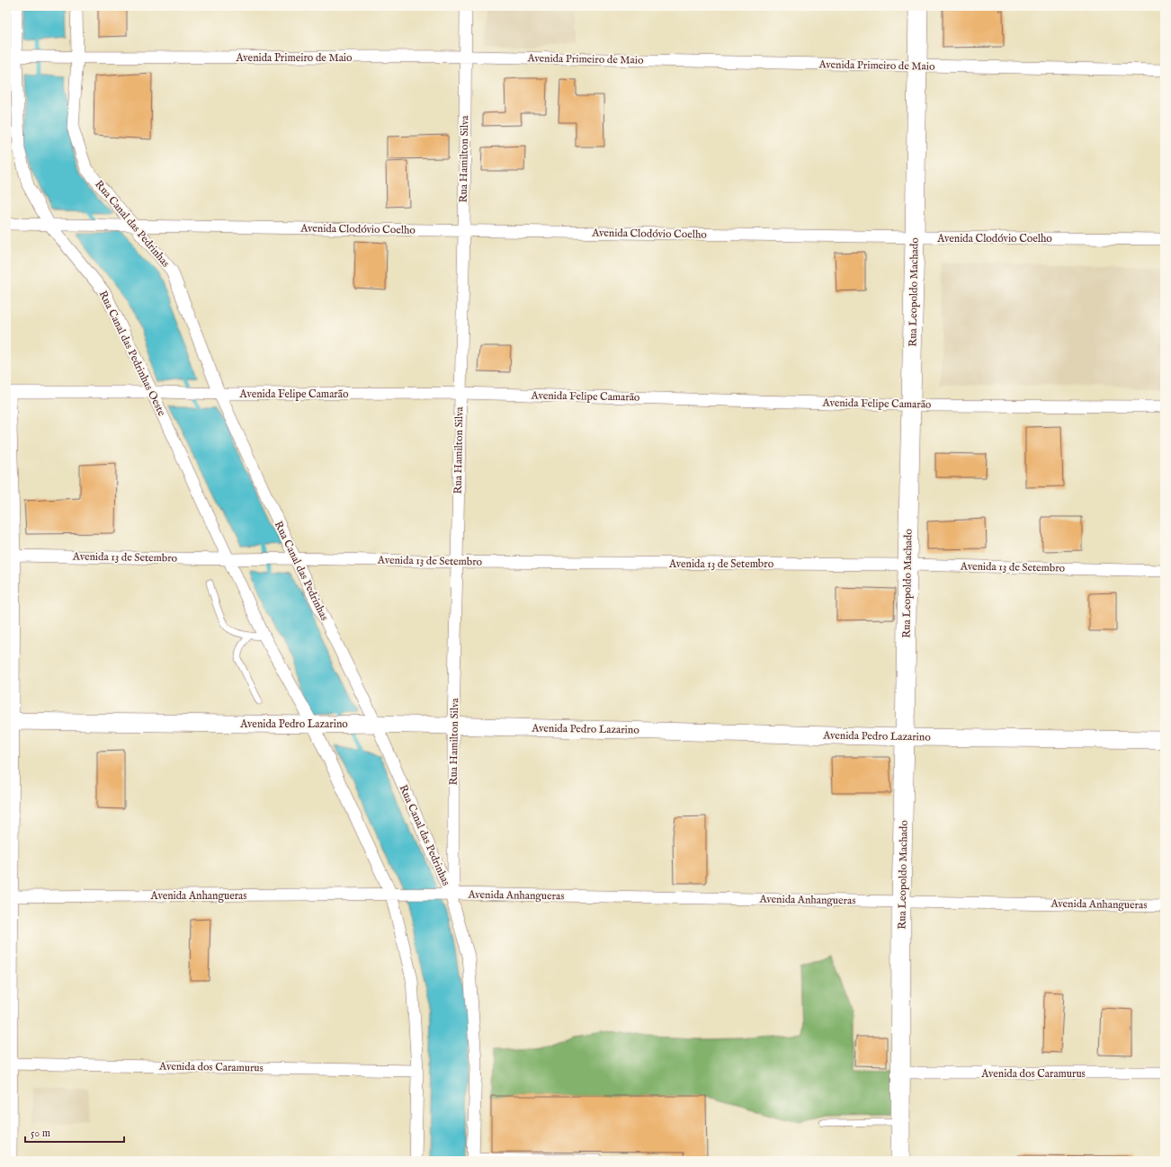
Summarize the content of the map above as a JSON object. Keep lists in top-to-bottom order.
{
  "streets": {
    "main road": ["Rua Leopoldo Machado", "Avenida Pedro Lazarino"],
    "street": [
      "Avenida Primeiro de Maio",
      "Rua Hamilton Silva",
      "Rua Canal das Pedrinhas",
      "Avenida Clodóvio Coelho",
      "Rua Canal das Pedrinhas Oeste",
      "Avenida Felipe Camarão",
      "Avenida 13 de Setembro",
      "Avenida Anhangueras",
      "Avenida dos Caramurus"
    ]
  },
  "crossings": [
    ["Avenida Primeiro de Maio", "Rua Hamilton Silva"],
    ["Avenida Primeiro de Maio", "Rua Canal das Pedrinhas"],
    ["Avenida Primeiro de Maio", "Rua Leopoldo Machado"],
    ["Avenida Primeiro de Maio", "Rua Canal das Pedrinhas Oeste"],
    ["Rua Hamilton Silva", "Rua Canal das Pedrinhas"],
    ["Rua Hamilton Silva", "Avenida Clodóvio Coelho"],
    ["Rua Hamilton Silva", "Avenida Felipe Camarão"],
    ["Rua Hamilton Silva", "Avenida 13 de Setembro"],
    ["Rua Hamilton Silva", "Avenida Pedro Lazarino"],
    ["Rua Hamilton Silva", "Avenida Anhangueras"],
    ["Rua Canal das Pedrinhas", "Avenida Clodóvio Coelho"],
    ["Rua Canal das Pedrinhas", "Avenida Felipe Camarão"],
    ["Rua Canal das Pedrinhas", "Avenida 13 de Setembro"],
    ["Rua Canal das Pedrinhas", "Avenida Pedro Lazarino"],
    ["Rua Canal das Pedrinhas", "Avenida Anhangueras"],
    ["Avenida Clodóvio Coelho", "Rua Leopoldo Machado"],
    ["Avenida Clodóvio Coelho", "Rua Canal das Pedrinhas Oeste"],
    ["Rua Leopoldo Machado", "Avenida Felipe Camarão"],
    ["Rua Leopoldo Machado", "Avenida 13 de Setembro"],
    ["Rua Leopoldo Machado", "Avenida Pedro Lazarino"],
    ["Rua Leopoldo Machado", "Avenida Anhangueras"],
    ["Rua Leopoldo Machado", "Avenida dos Caramurus"],
    ["Rua Canal das Pedrinhas Oeste", "Avenida Felipe Camarão"],
    ["Rua Canal das Pedrinhas Oeste", "Avenida 13 de Setembro"]
  ],
  "scale_bar": "50 m"
}
